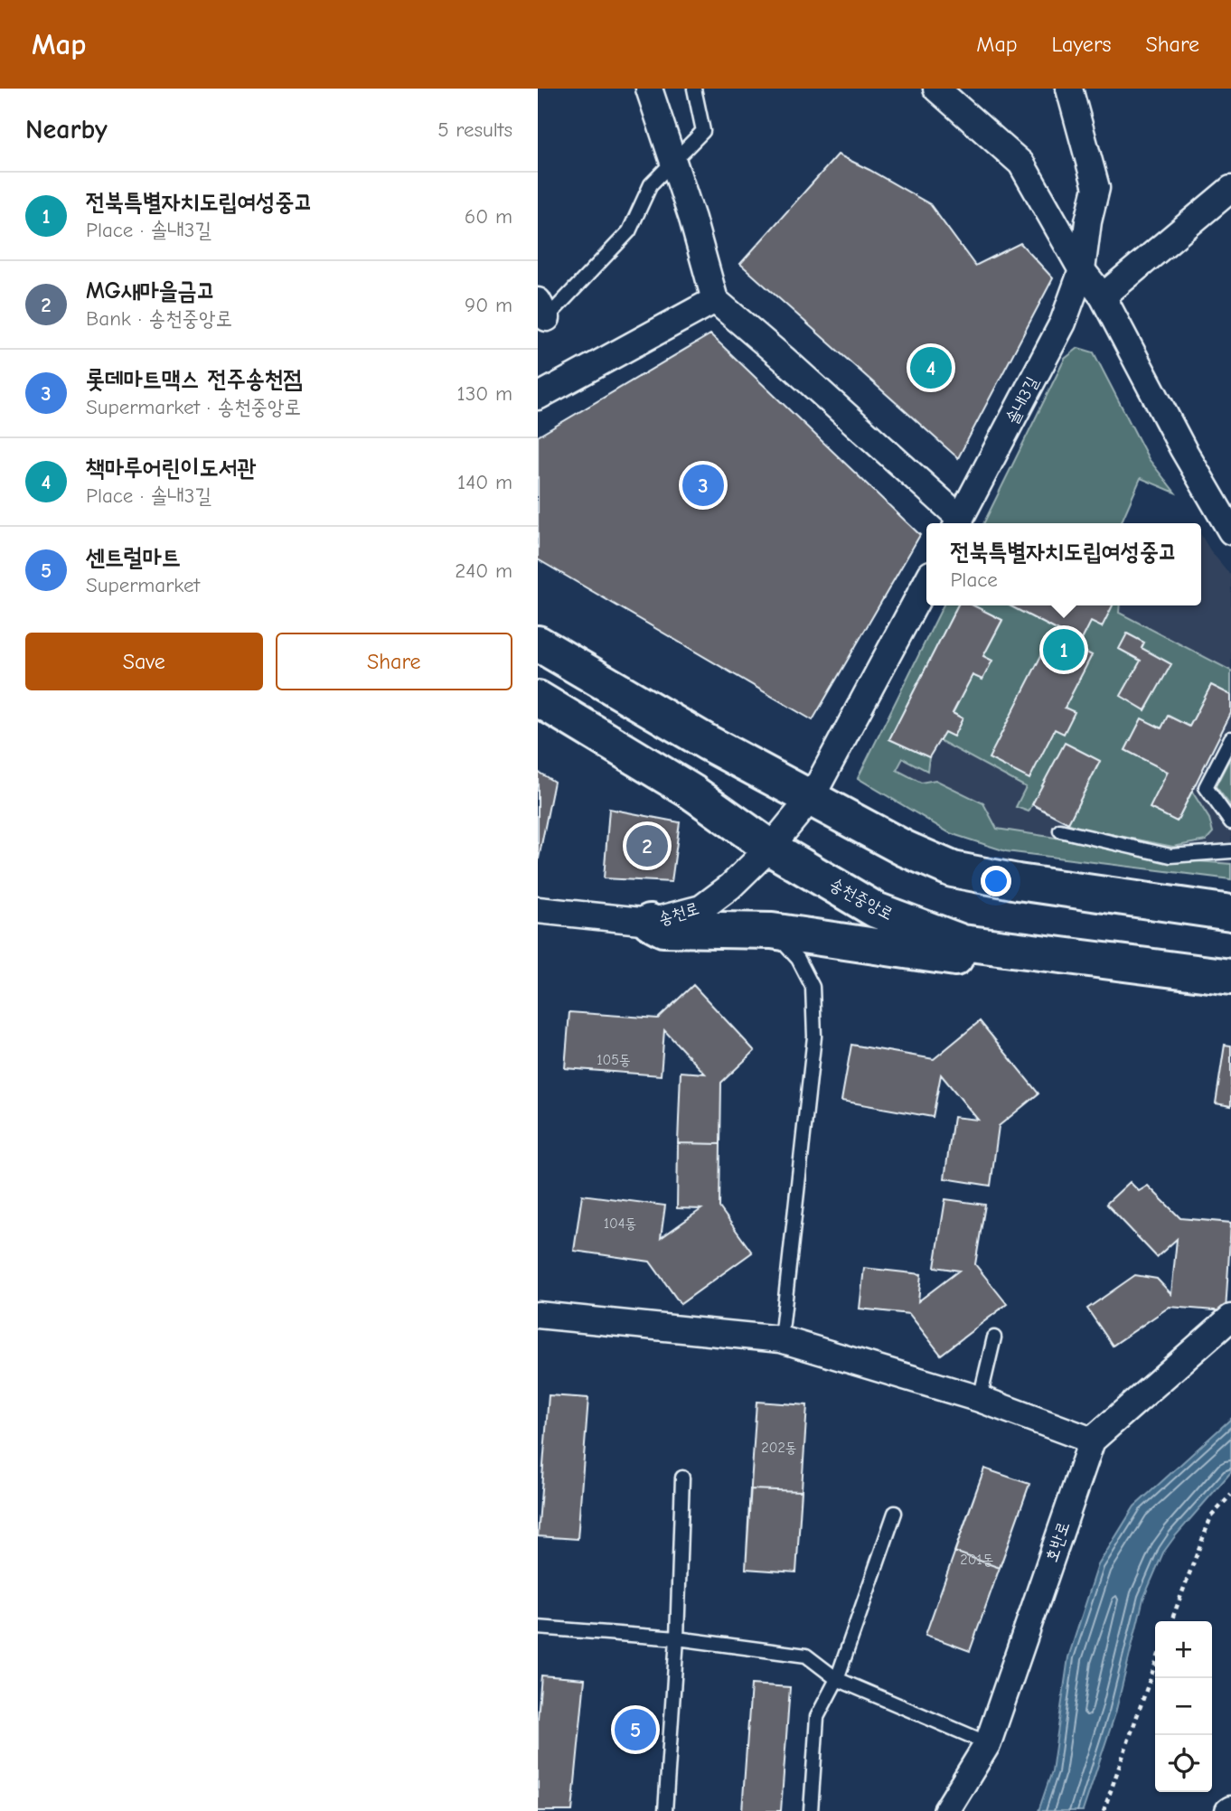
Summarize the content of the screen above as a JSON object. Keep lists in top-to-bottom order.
{
  "streets": {
    "street": [
      "솔내3길",
      "송천중앙로",
      "송천로",
      "호반로"
    ]
  },
  "crossings": [
    ["송천중앙로", "송천로"]
  ],
  "house_numbers": [
    "105동",
    "104동",
    "202동",
    "201동"
  ],
  "page": {
    "header": "Map",
    "nav": ["Map", "Layers", "Share"],
    "heading": ["Nearby", "5 results"],
    "list": [
      {
        "mark": "1",
        "name": "전북특별자치도립여성중고",
        "note": "Place · 솔내3길",
        "value": "60 m"
      },
      {
        "mark": "2",
        "name": "MG새마을금고",
        "note": "Bank · 송천중앙로",
        "value": "90 m"
      },
      {
        "mark": "3",
        "name": "롯데마트맥스 전주송천점",
        "note": "Supermarket · 송천중앙로",
        "value": "130 m"
      },
      {
        "mark": "4",
        "name": "책마루어린이도서관",
        "note": "Place · 솔내3길",
        "value": "140 m"
      },
      {
        "mark": "5",
        "name": "센트럴마트",
        "note": "Supermarket",
        "value": "240 m"
      }
    ],
    "pins": [
      "4",
      "3",
      "1",
      "2",
      "5"
    ],
    "popup": ["전북특별자치도립여성중고", "Place"],
    "buttons": ["Save", "Share"],
    "map_buttons": ["+", "−"]
  }
}
